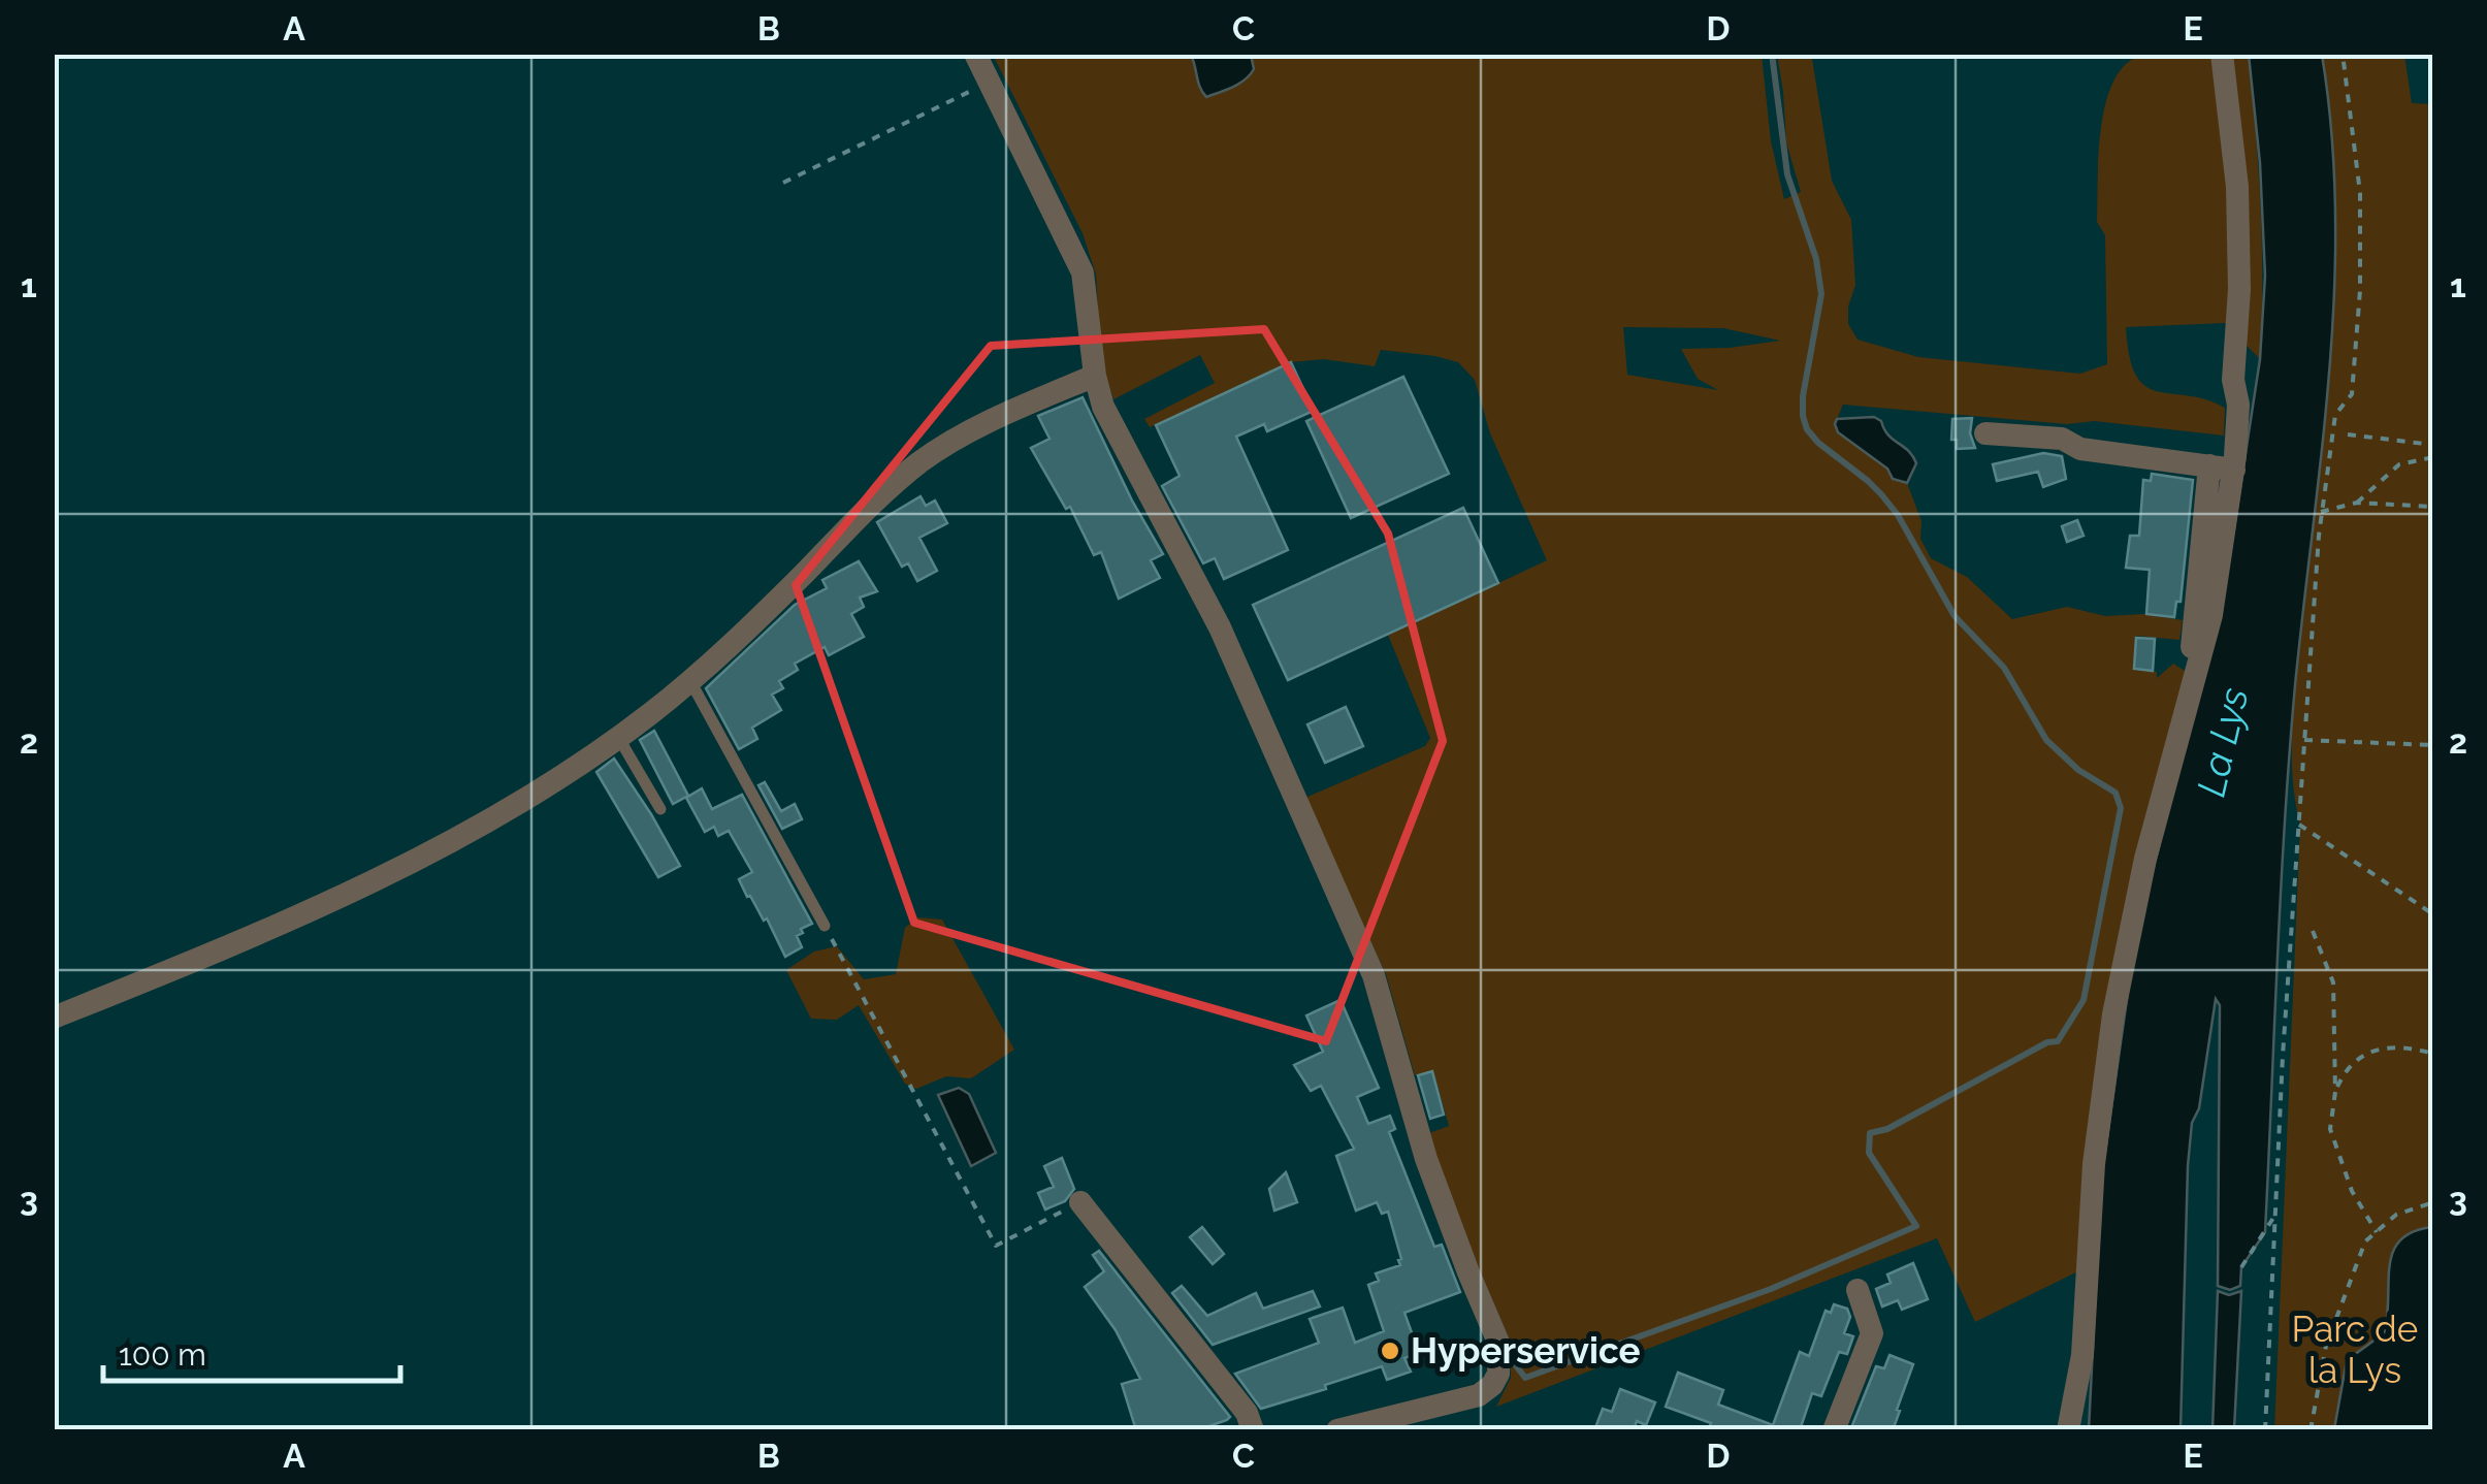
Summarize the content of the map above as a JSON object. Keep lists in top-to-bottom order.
{
  "water": ["La Lys"],
  "parks": ["Parc de la Lys"],
  "places": ["Hyperservice"],
  "scale_bar": "100 m",
  "grid": {
    "columns": [
      "A",
      "B",
      "C",
      "D",
      "E"
    ],
    "rows": ["1", "2", "3"]
  }
}
